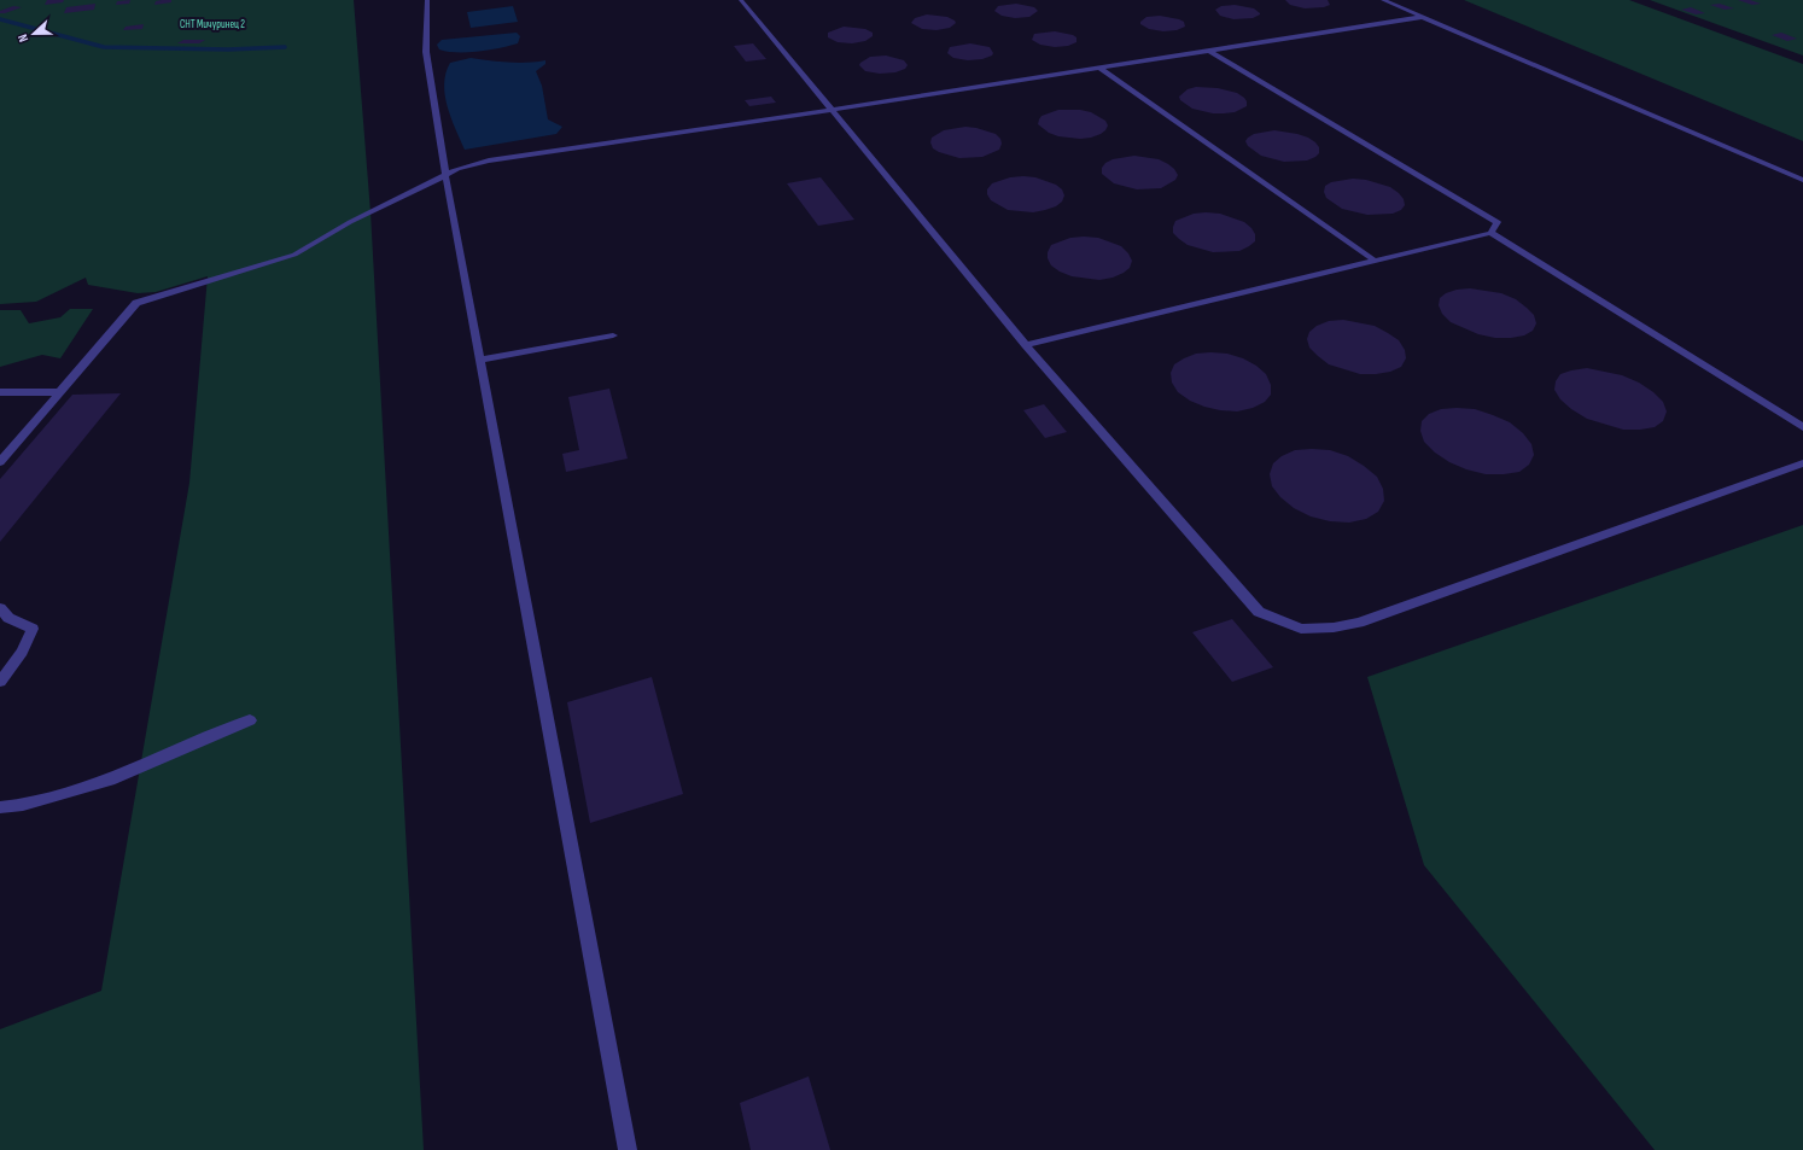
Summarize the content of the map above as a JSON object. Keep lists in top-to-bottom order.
{
  "parks": ["СНТ Мичуринец 2"],
  "north": "left"
}
